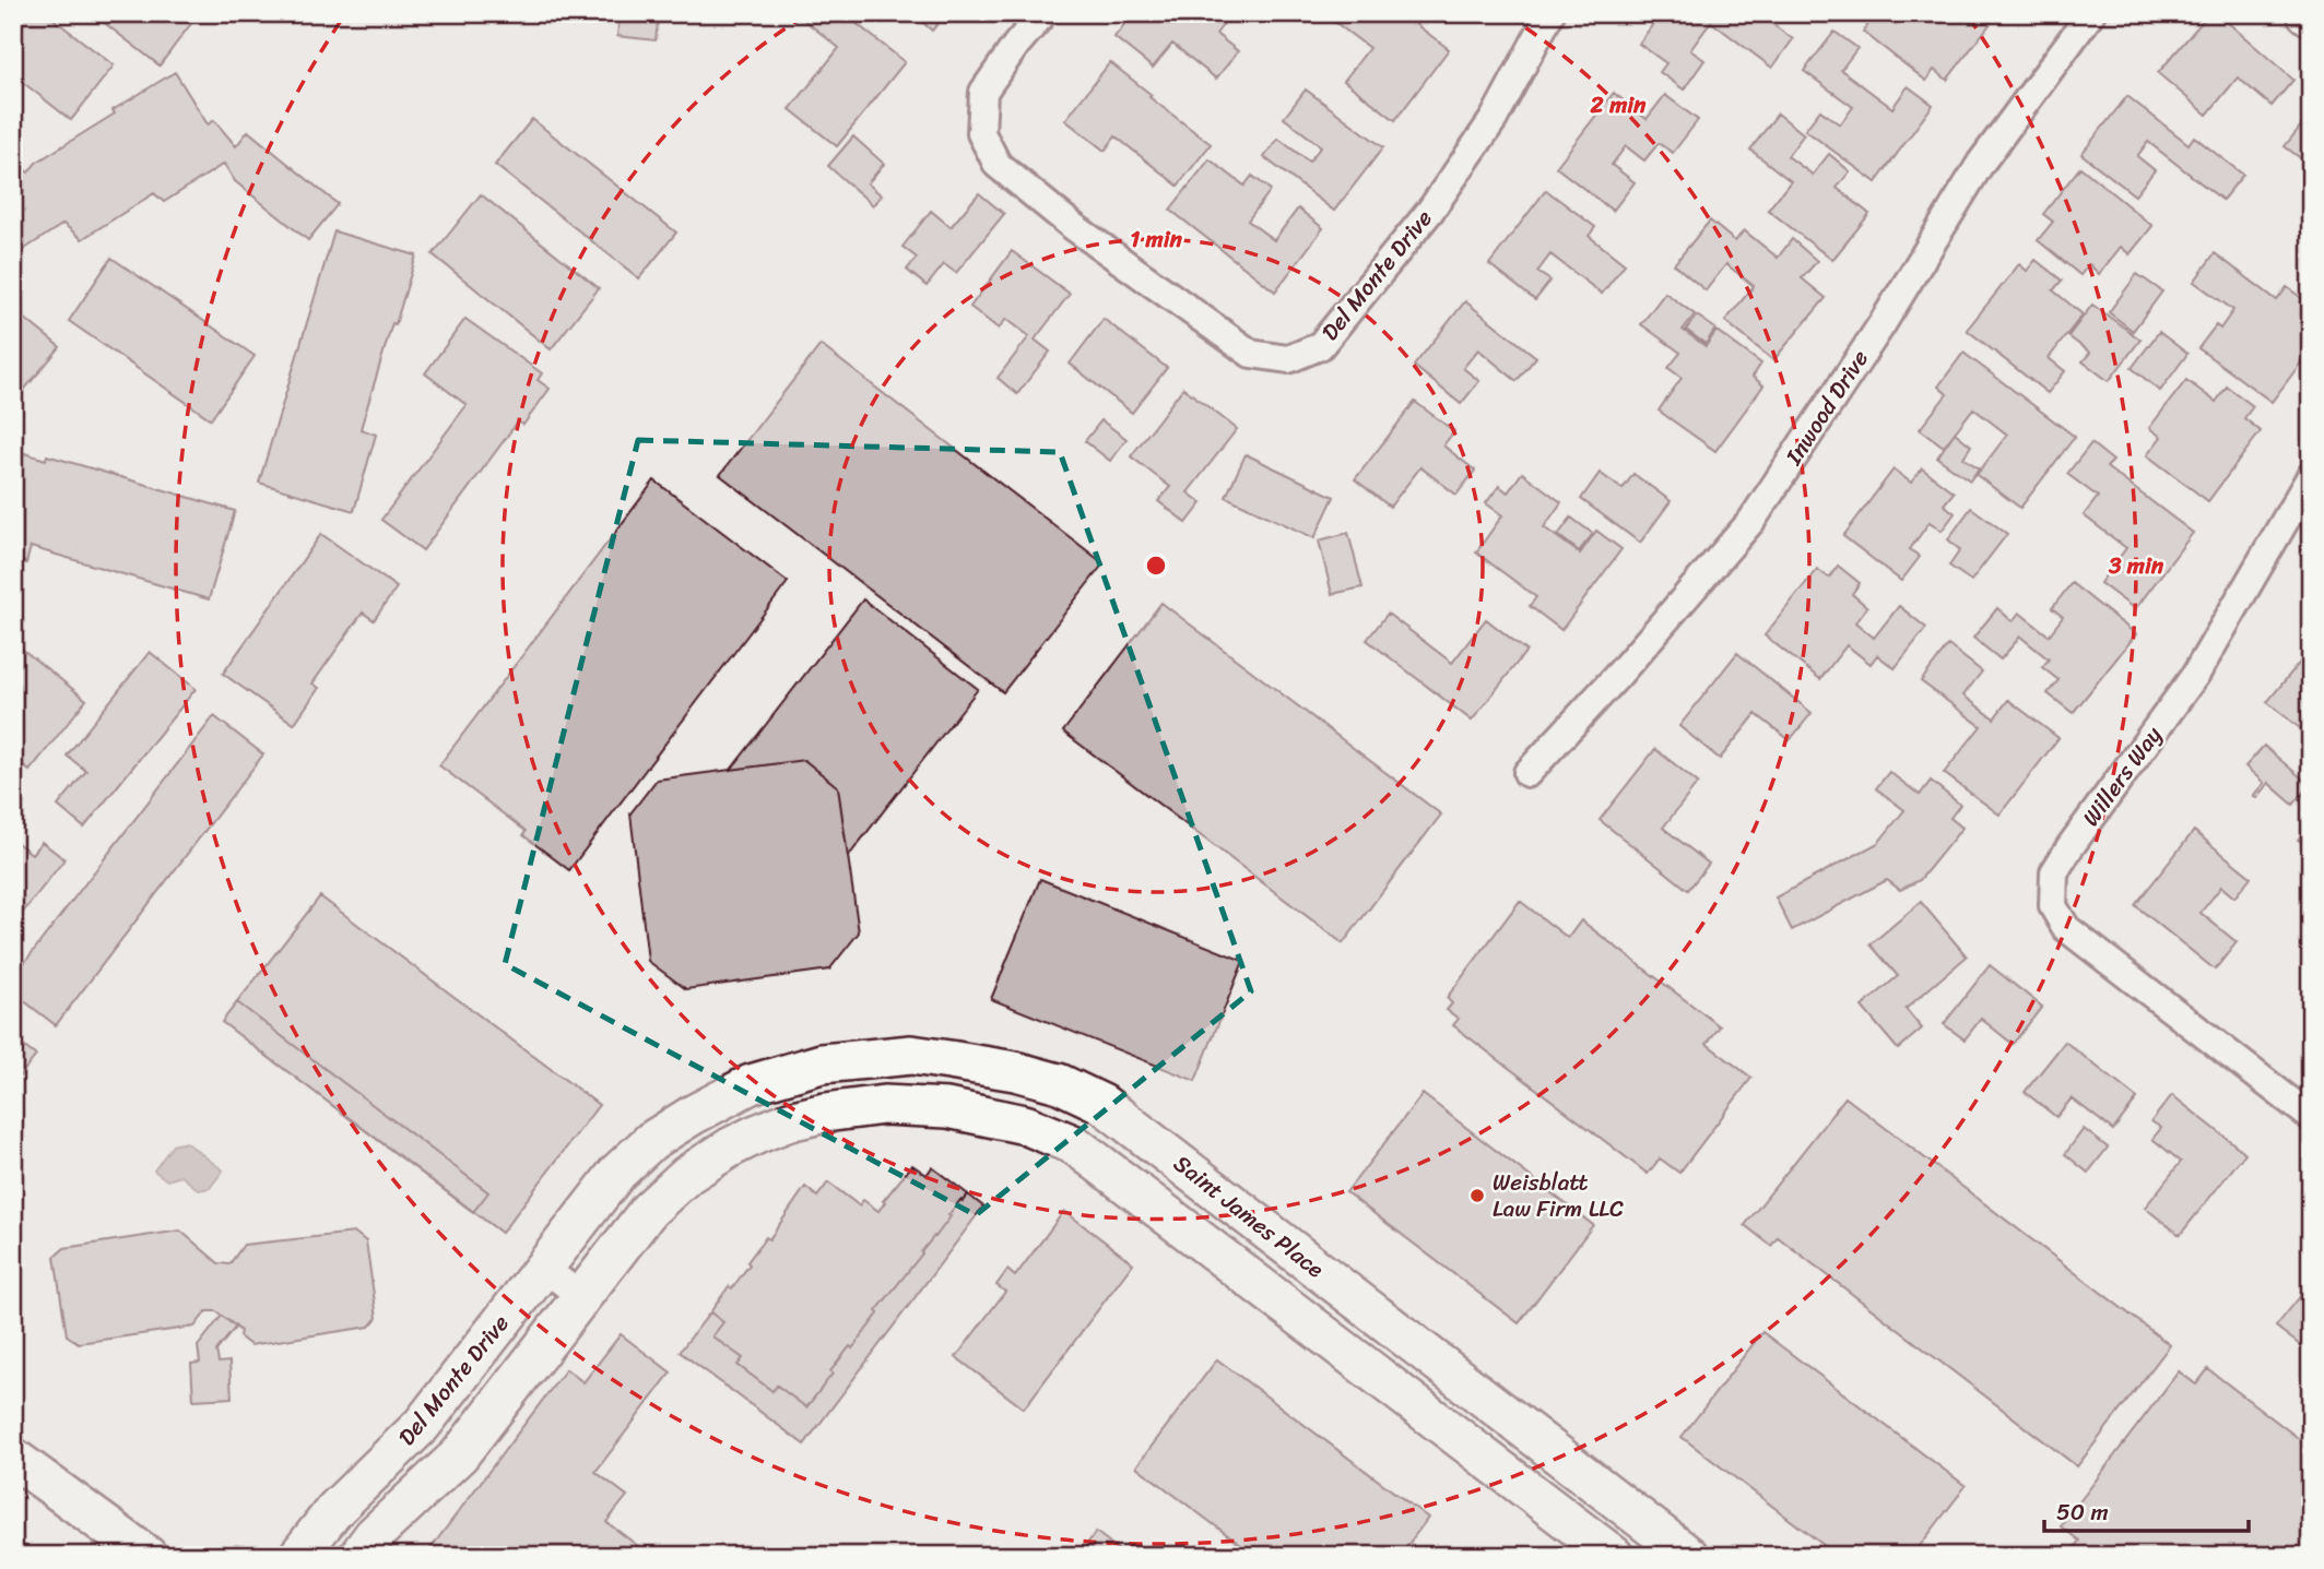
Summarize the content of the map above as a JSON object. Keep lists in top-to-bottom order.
{
  "streets": {
    "street": [
      "Del Monte Drive",
      "Inwood Drive",
      "Willers Way",
      "Saint James Place"
    ]
  },
  "crossings": [
    ["Del Monte Drive", "Saint James Place"]
  ],
  "places": ["Weisblatt Law Firm LLC"],
  "scale_bar": "50 m",
  "rings": ["2 min", "1 min", "3 min"]
}
